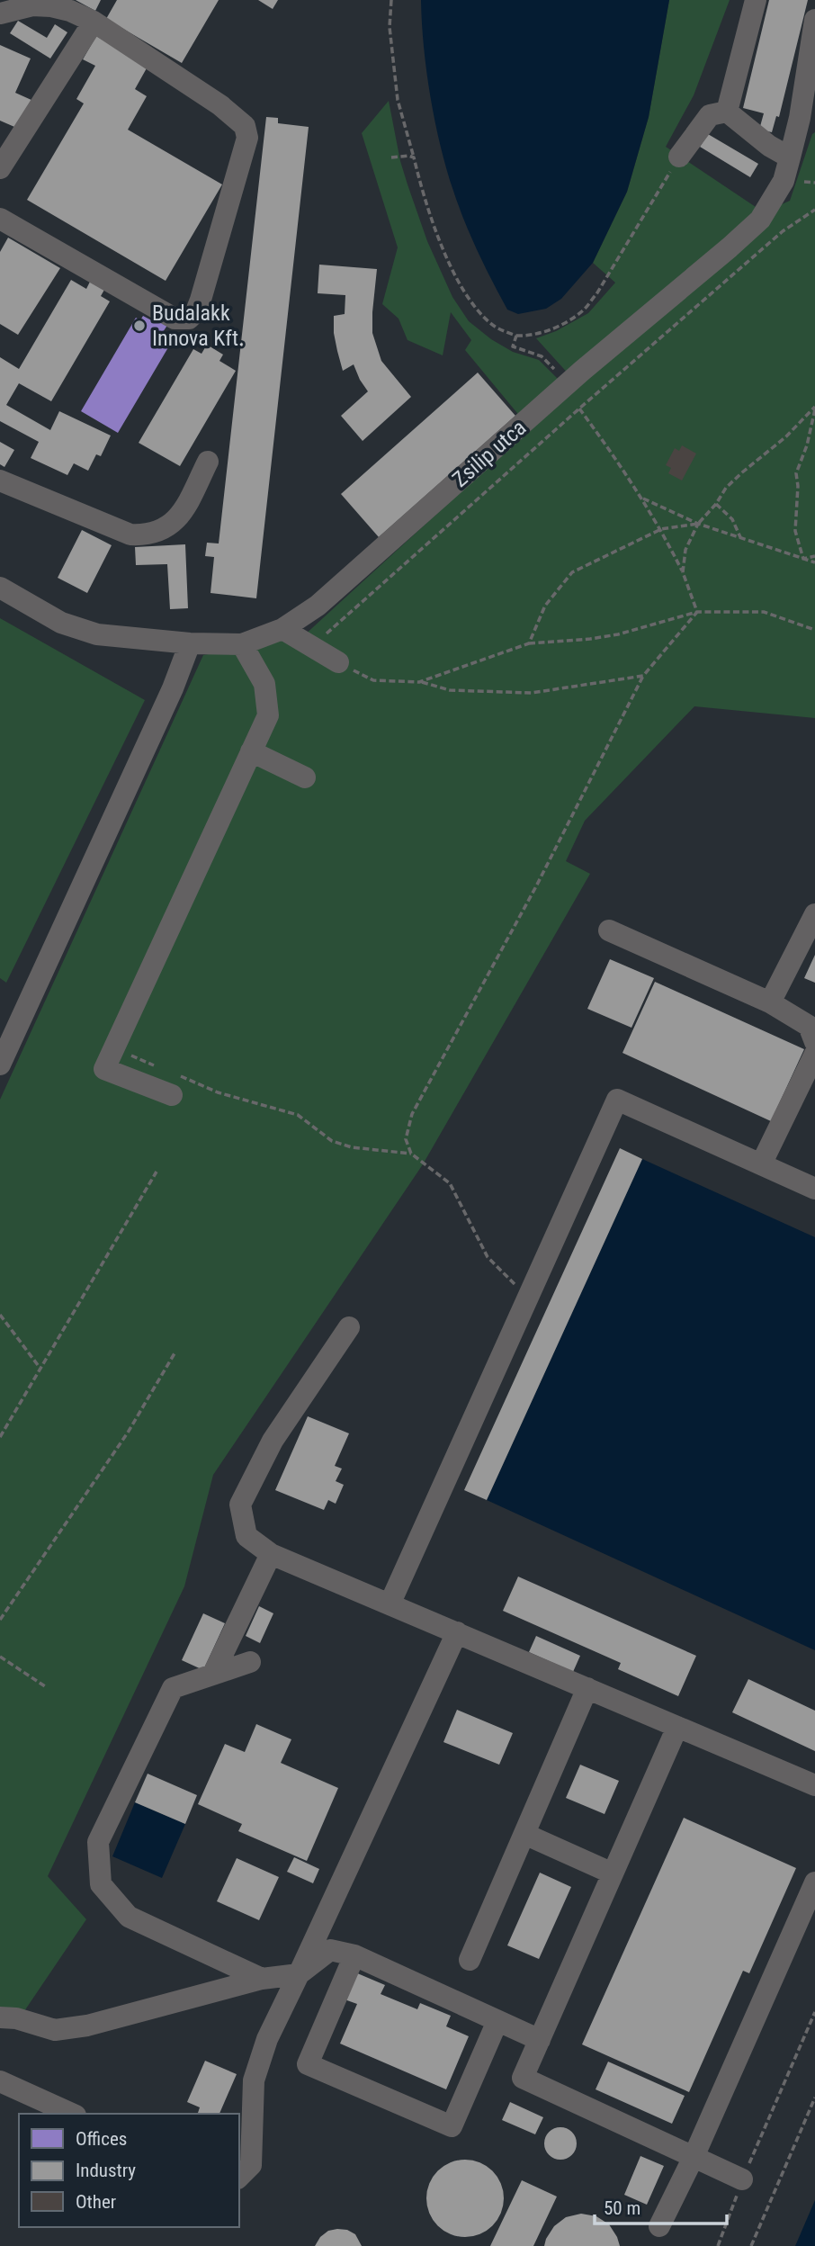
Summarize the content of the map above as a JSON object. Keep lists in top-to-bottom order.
{
  "streets": {
    "street": ["Zsilip utca"]
  },
  "places": ["Budalakk Innova Kft."],
  "legend": ["Offices", "Industry", "Other"],
  "scale_bar": "50 m"
}
